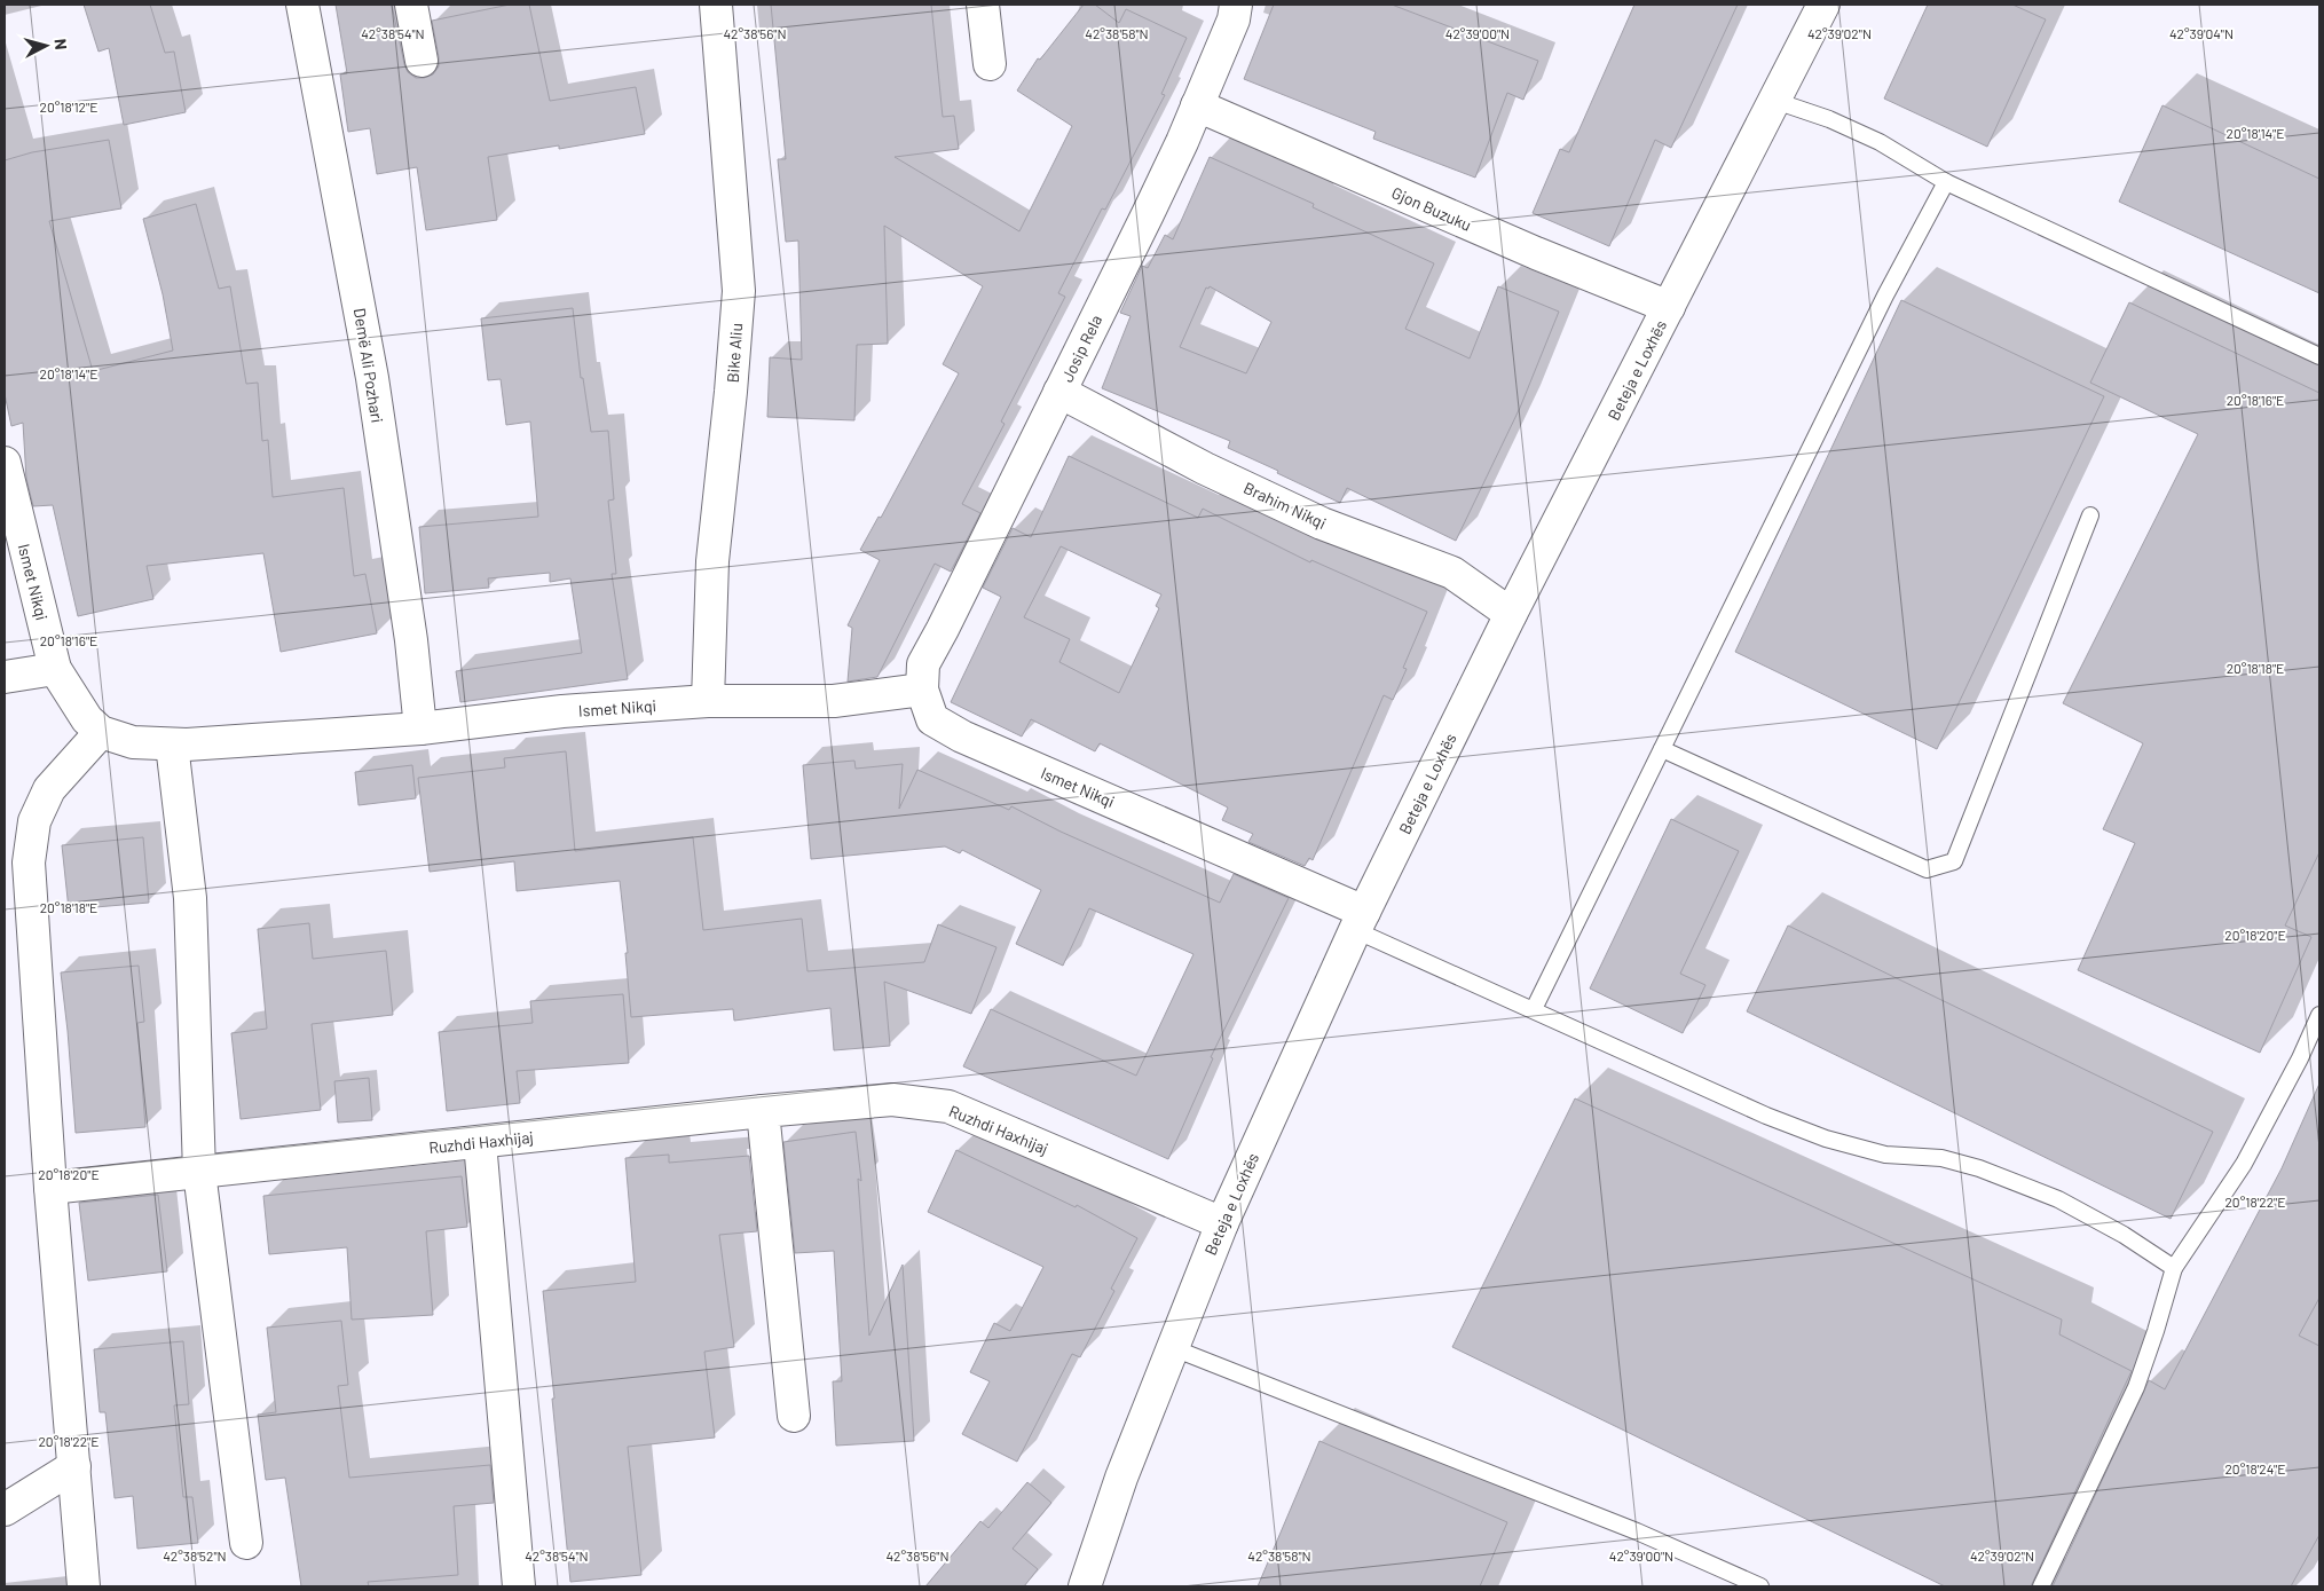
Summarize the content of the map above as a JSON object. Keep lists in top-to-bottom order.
{
  "streets": {
    "street": [
      "Gjon Buzuku",
      "Josip Rela",
      "Bike Aliu",
      "Demë Ali Pozhari",
      "Beteja e Loxhës",
      "Brahim Nikqi",
      "Ismet Nikqi",
      "Ruzhdi Haxhijaj"
    ]
  },
  "crossings": [
    ["Gjon Buzuku", "Josip Rela"],
    ["Gjon Buzuku", "Beteja e Loxhës"],
    ["Josip Rela", "Brahim Nikqi"],
    ["Josip Rela", "Ismet Nikqi"],
    ["Bike Aliu", "Ismet Nikqi"],
    ["Demë Ali Pozhari", "Ismet Nikqi"],
    ["Beteja e Loxhës", "Brahim Nikqi"],
    ["Beteja e Loxhës", "Ismet Nikqi"],
    ["Beteja e Loxhës", "Ruzhdi Haxhijaj"]
  ],
  "north": "right",
  "coordinates": [
    "42°38'54\"N",
    "42°38'56\"N",
    "42°38'58\"N",
    "42°39'00\"N",
    "42°39'02\"N",
    "42°39'04\"N",
    "20°18'12\"E",
    "20°18'14\"E",
    "20°18'16\"E",
    "20°18'18\"E",
    "20°18'20\"E",
    "20°18'22\"E",
    "20°18'24\"E",
    "42°38'52\"N"
  ]
}
